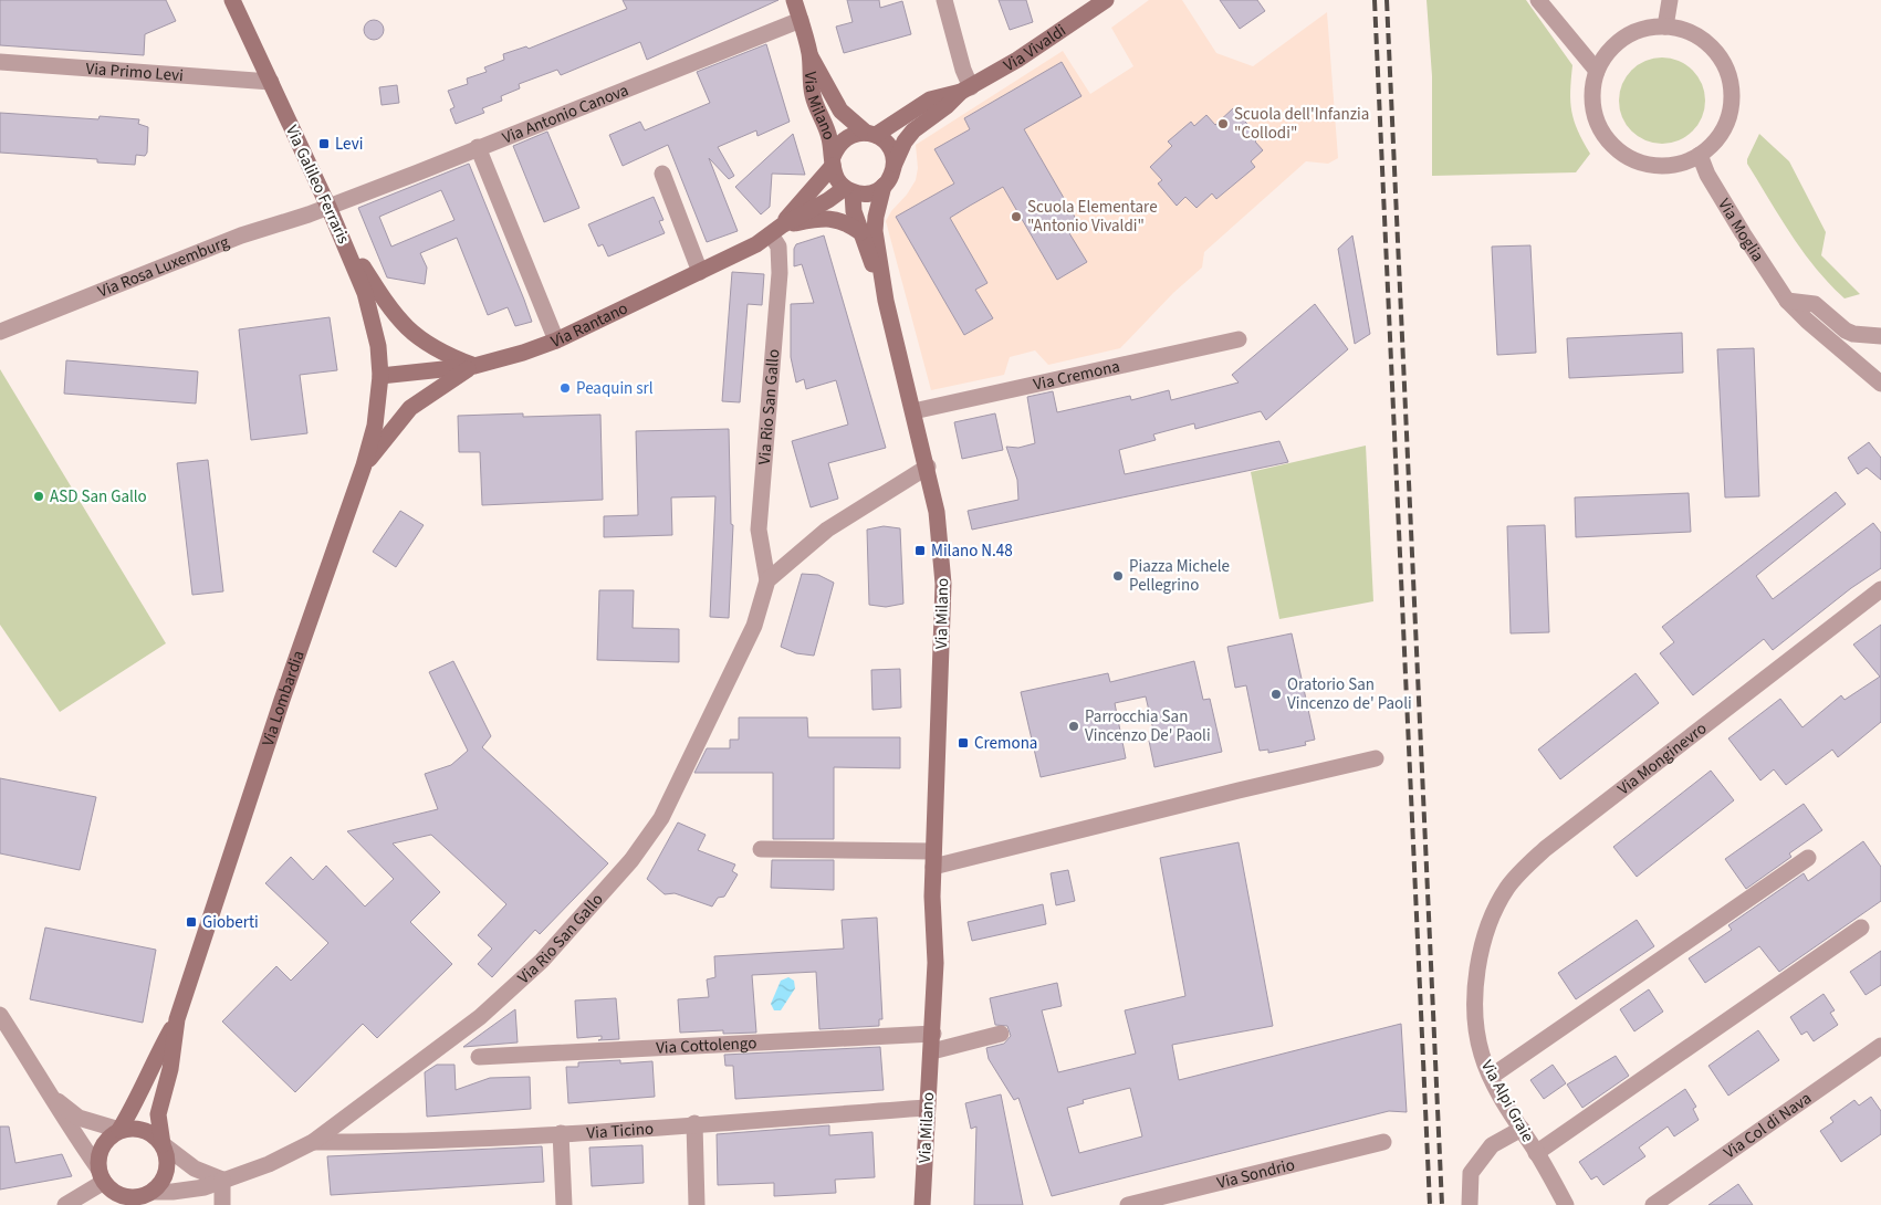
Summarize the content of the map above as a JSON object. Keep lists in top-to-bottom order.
{
  "streets": {
    "street": [
      "Via Vivaldi",
      "Via Primo Levi",
      "Via Milano",
      "Via Antonio Canova",
      "Via Galileo Ferraris",
      "Via Moglia",
      "Via Rosa Luxemburg",
      "Via Rantano",
      "Via Cremona",
      "Via Rio San Gallo",
      "Via Lombardia",
      "Via Monginevro",
      "Via Cottolengo",
      "Via Alpi Graie",
      "Via Col di Nava",
      "Via Ticino",
      "Via Sondrio"
    ]
  },
  "crossings": [
    ["Via Vivaldi", "Via Milano"],
    ["Via Vivaldi", "Via Rantano"],
    ["Via Primo Levi", "Via Galileo Ferraris"],
    ["Via Milano", "Via Antonio Canova"],
    ["Via Milano", "Via Rantano"],
    ["Via Milano", "Via Cremona"],
    ["Via Milano", "Via Cottolengo"],
    ["Via Milano", "Via Ticino"],
    ["Via Antonio Canova", "Via Galileo Ferraris"],
    ["Via Antonio Canova", "Via Rosa Luxemburg"],
    ["Via Galileo Ferraris", "Via Rosa Luxemburg"],
    ["Via Galileo Ferraris", "Via Rantano"],
    ["Via Galileo Ferraris", "Via Lombardia"],
    ["Via Rantano", "Via Rio San Gallo"],
    ["Via Rantano", "Via Lombardia"],
    ["Via Rio San Gallo", "Via Lombardia"],
    ["Via Rio San Gallo", "Via Ticino"],
    ["Via Monginevro", "Via Alpi Graie"]
  ],
  "places": {
    "other": [
      "Scuola dell'Infanzia \"Collodi\"",
      "Scuola Elementare \"Antonio Vivaldi\"",
      "Peaquin srl",
      "ASD San Gallo",
      "Piazza Michele Pellegrino",
      "Oratorio San Vincenzo de' Paoli",
      "Parrocchia San Vincenzo De' Paoli"
    ],
    "transit": [
      "Levi",
      "Milano N.48",
      "Cremona",
      "Gioberti"
    ]
  }
}
